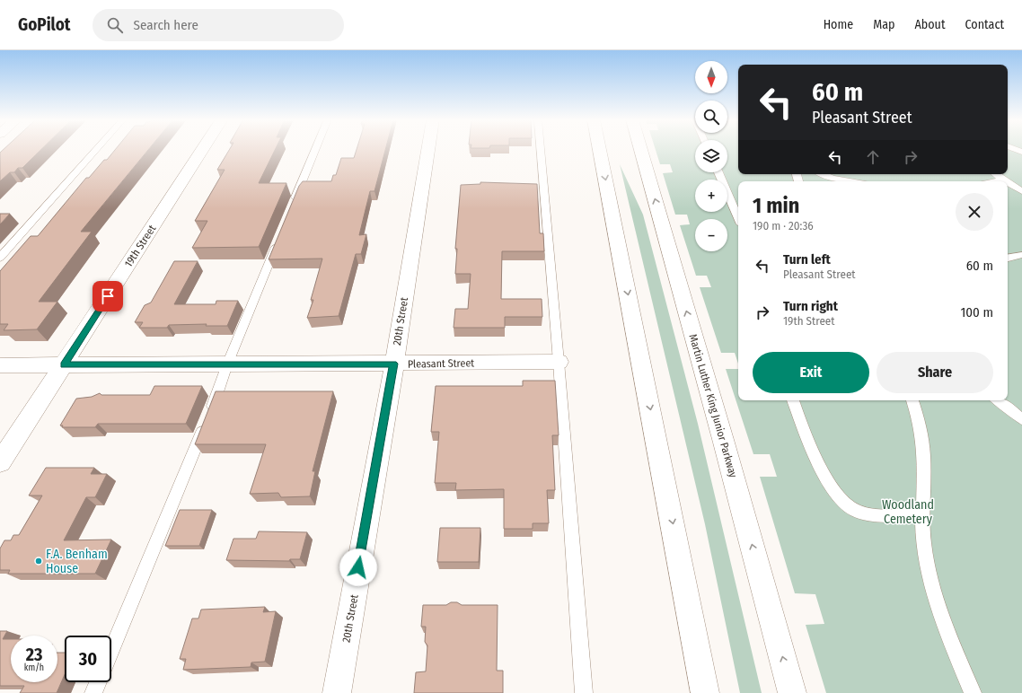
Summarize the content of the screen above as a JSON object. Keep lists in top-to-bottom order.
{
  "streets": {
    "street": [
      "19th Street",
      "20th Street",
      "Pleasant Street",
      "Martin Luther King Junior Parkway"
    ]
  },
  "crossings": [
    ["19th Street", "Pleasant Street"],
    ["20th Street", "Pleasant Street"]
  ],
  "parks": ["Woodland Cemetery"],
  "places": ["F.A. Benham House"],
  "north": "bottom",
  "page": {
    "header": "GoPilot",
    "search": "Search here",
    "nav": [
      "Home",
      "Map",
      "About",
      "Contact"
    ],
    "map_buttons": ["+", "−"],
    "turn": ["60 m", "Pleasant Street"],
    "heading": ["1 min", "190 m · 20:36"],
    "list": [
      {
        "name": "Turn left",
        "note": "Pleasant Street",
        "value": "60 m"
      },
      {
        "name": "Turn right",
        "note": "19th Street",
        "value": "100 m"
      }
    ],
    "buttons": ["Exit", "Share"],
    "speed": "23 km/h",
    "limit": "30"
  }
}
